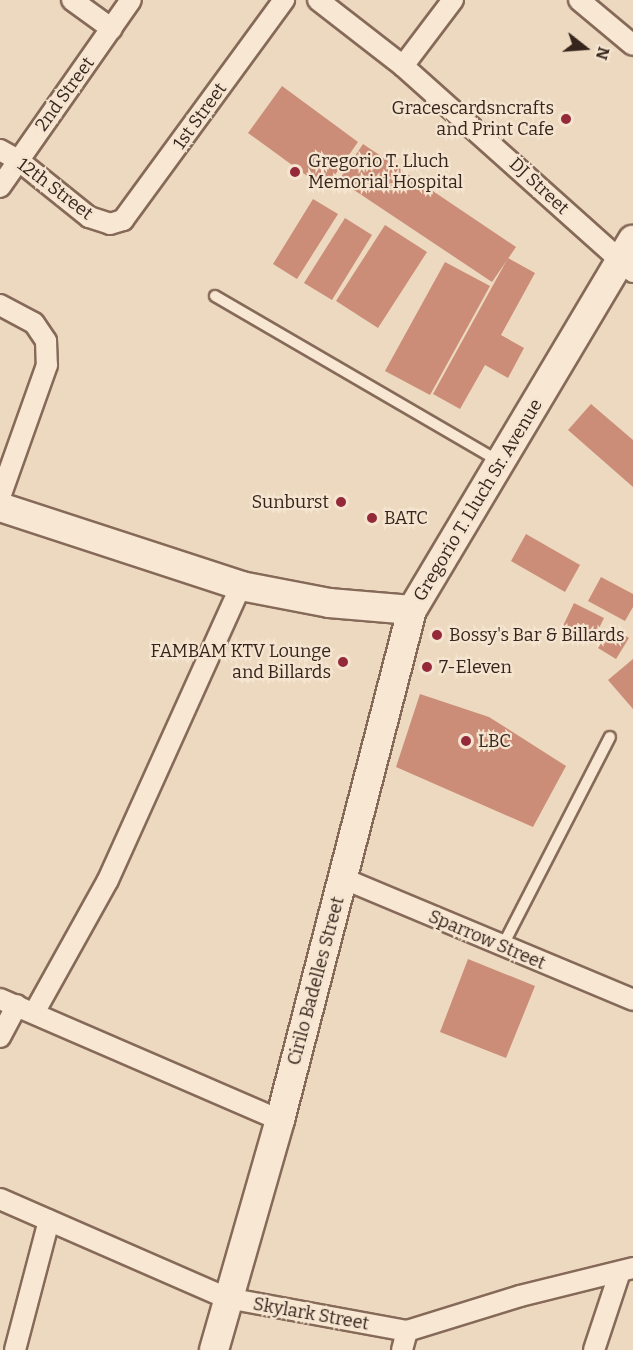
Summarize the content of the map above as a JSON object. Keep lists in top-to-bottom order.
{
  "streets": {
    "main road": ["Gregorio T. Lluch Sr. Avenue", "Cirilo Badelles Street"],
    "street": [
      "2nd Street",
      "1st Street",
      "DJ Street",
      "12th Street",
      "Sparrow Street",
      "Skylark Street"
    ]
  },
  "crossings": [
    ["2nd Street", "12th Street"],
    ["1st Street", "12th Street"],
    ["DJ Street", "Gregorio T. Lluch Sr. Avenue"],
    ["Gregorio T. Lluch Sr. Avenue", "Cirilo Badelles Street"],
    ["Sparrow Street", "Cirilo Badelles Street"],
    ["Cirilo Badelles Street", "Skylark Street"]
  ],
  "places": [
    "Gracescardsncrafts and Print Cafe",
    "Gregorio T. Lluch Memorial Hospital",
    "Sunburst",
    "BATC",
    "Bossy's Bar & Billards",
    "FAMBAM KTV Lounge and Billards",
    "7-Eleven",
    "LBC"
  ],
  "north": "right"
}
